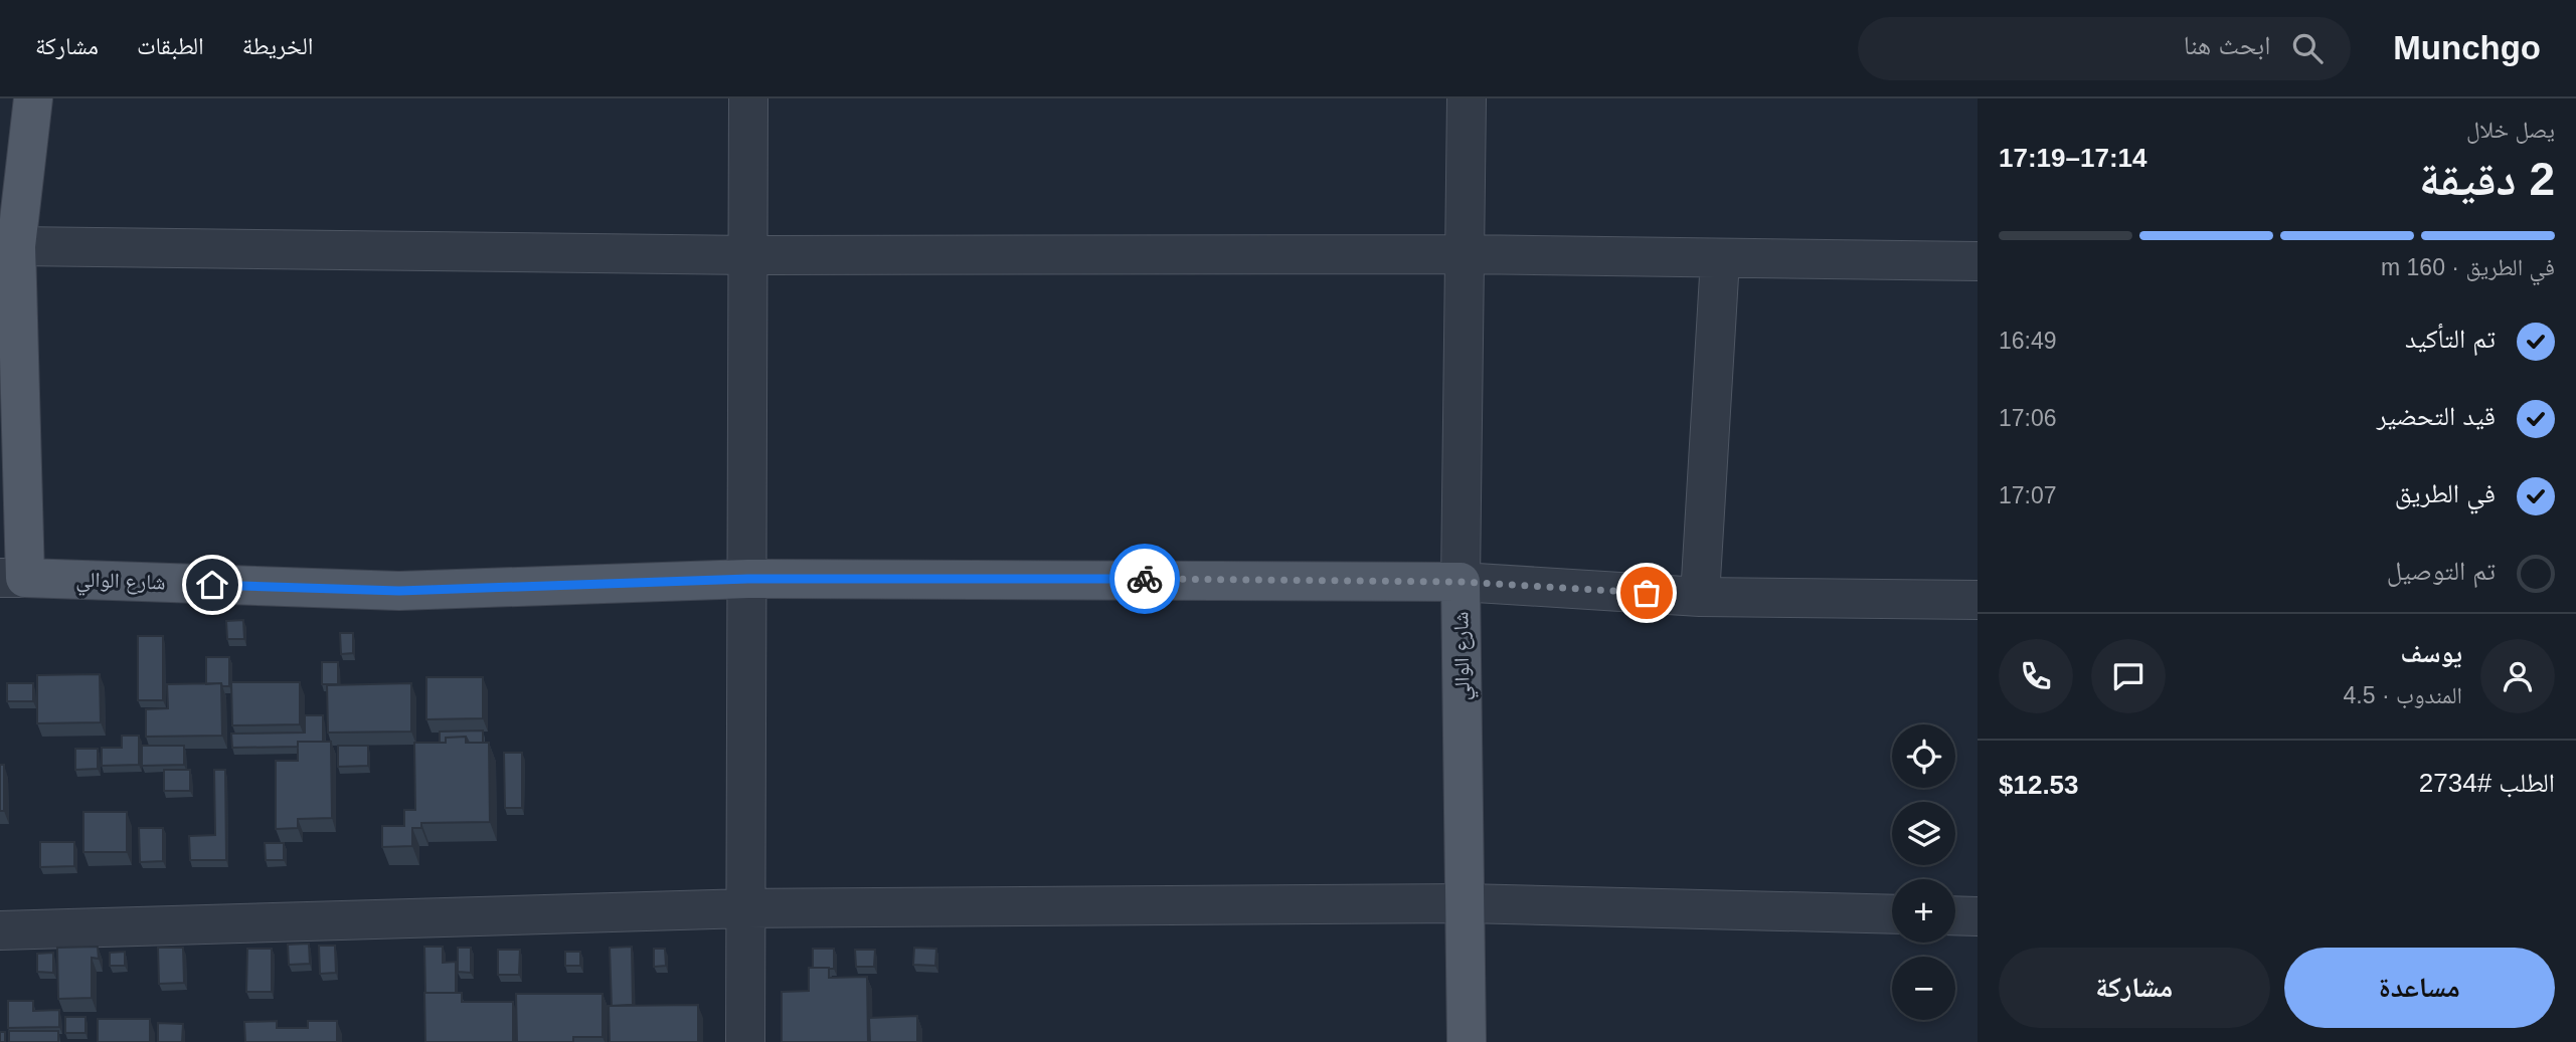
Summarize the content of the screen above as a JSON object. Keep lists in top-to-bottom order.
{
  "streets": {
    "main road": ["شارع الوالي"]
  },
  "page": {
    "header": "Munchgo",
    "search": "ابحث هنا",
    "nav": ["الخريطة", "الطبقات", "مشاركة"],
    "heading": ["2 دقيقة", "يصل خلال", "17:14–17:19"],
    "panel": [
      "يوسف",
      "المندوب · 4.5",
      "الطلب #2734",
      "$12.53"
    ],
    "bar": "في الطريق · 160 m",
    "list": [
      ["تم التأكيد", "16:49"],
      ["قيد التحضير", "17:06"],
      ["في الطريق", "17:07"],
      "تم التوصيل"
    ],
    "map_buttons": ["+", "−"],
    "buttons": ["مساعدة", "مشاركة"]
  }
}
